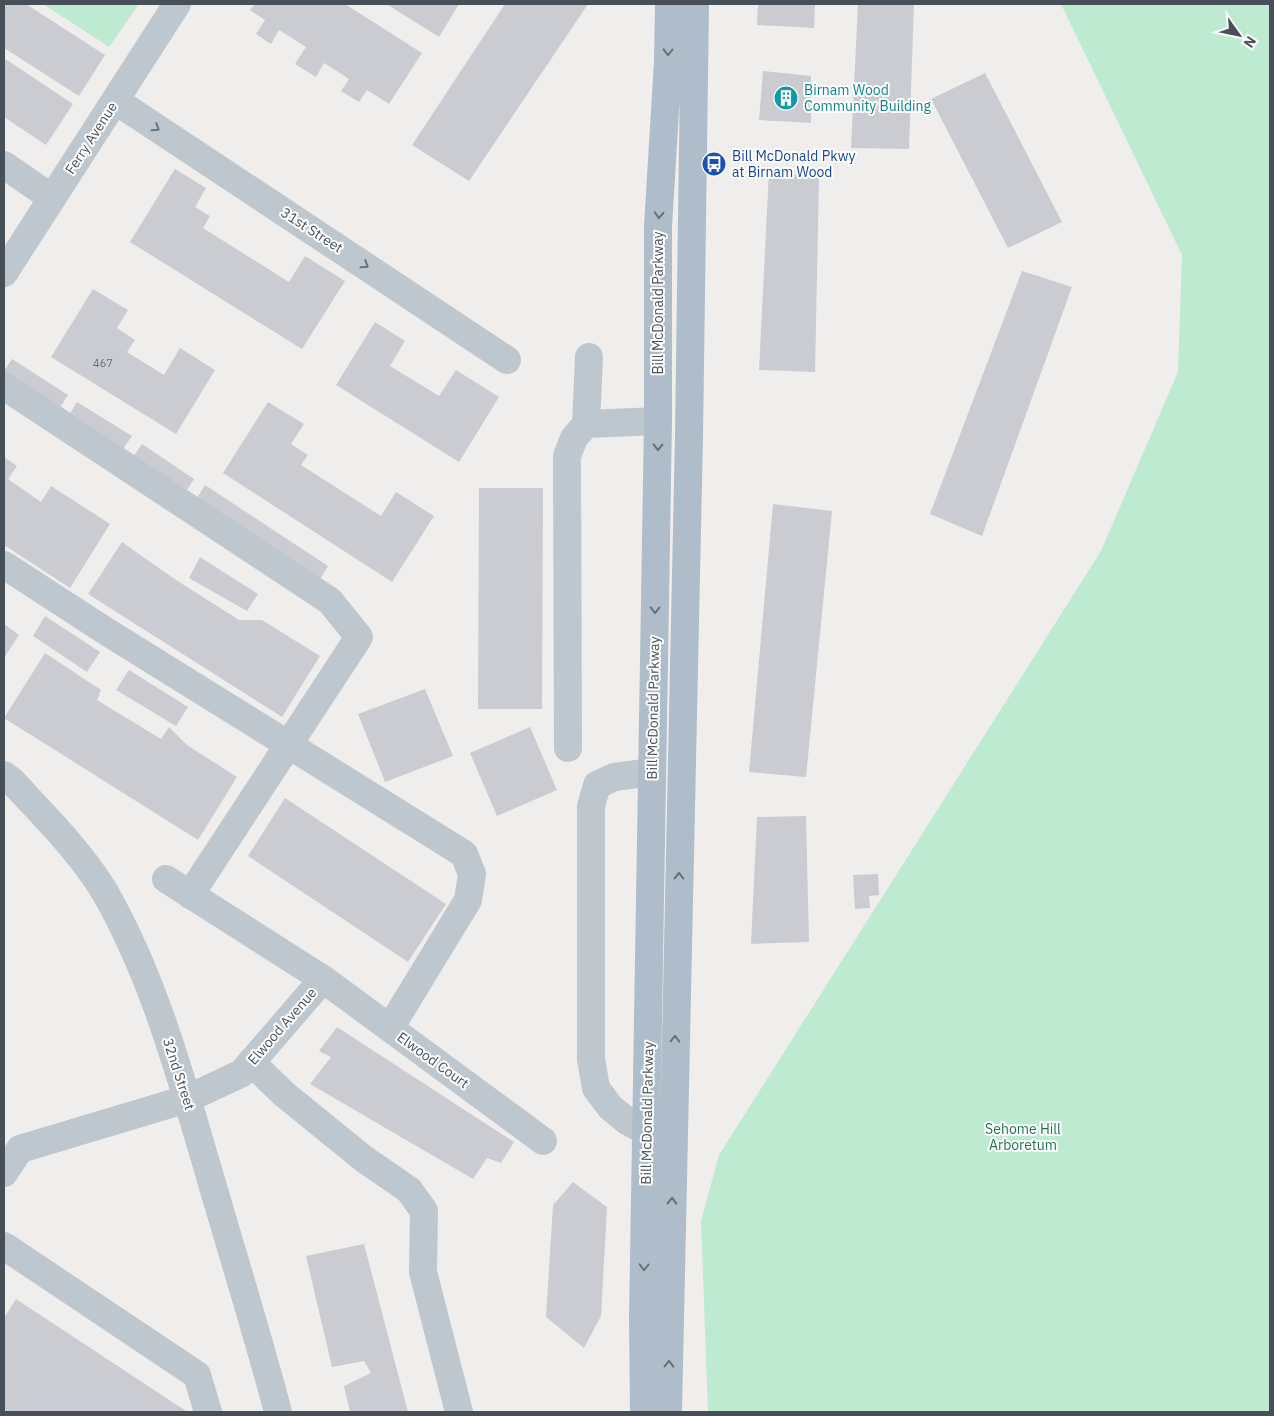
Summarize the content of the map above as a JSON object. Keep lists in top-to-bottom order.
{
  "streets": {
    "main road": ["Bill McDonald Parkway"],
    "street": [
      "Ferry Avenue",
      "31st Street",
      "Elwood Avenue",
      "Elwood Court",
      "32nd Street"
    ]
  },
  "crossings": [
    ["Ferry Avenue", "31st Street"],
    ["Elwood Avenue", "Elwood Court"],
    ["Elwood Avenue", "32nd Street"]
  ],
  "one_way": ["31st Street"],
  "parks": ["Sehome Hill Arboretum"],
  "places": {
    "building": ["Birnam Wood Community Building"],
    "bus stop": ["Bill McDonald Pkwy at Birnam Wood"]
  },
  "house_numbers": ["467"],
  "north": "bottom right"
}
